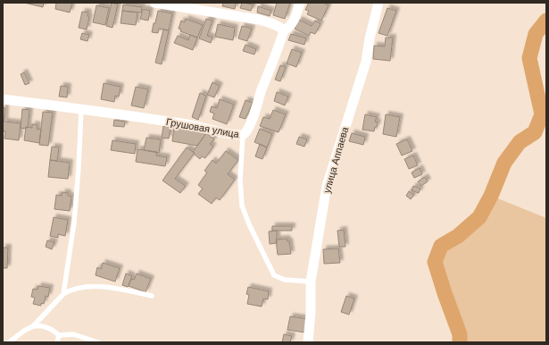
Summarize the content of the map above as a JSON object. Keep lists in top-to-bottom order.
{
  "streets": {
    "street": ["Грушовая улица", "улица Аппаева"]
  }
}
